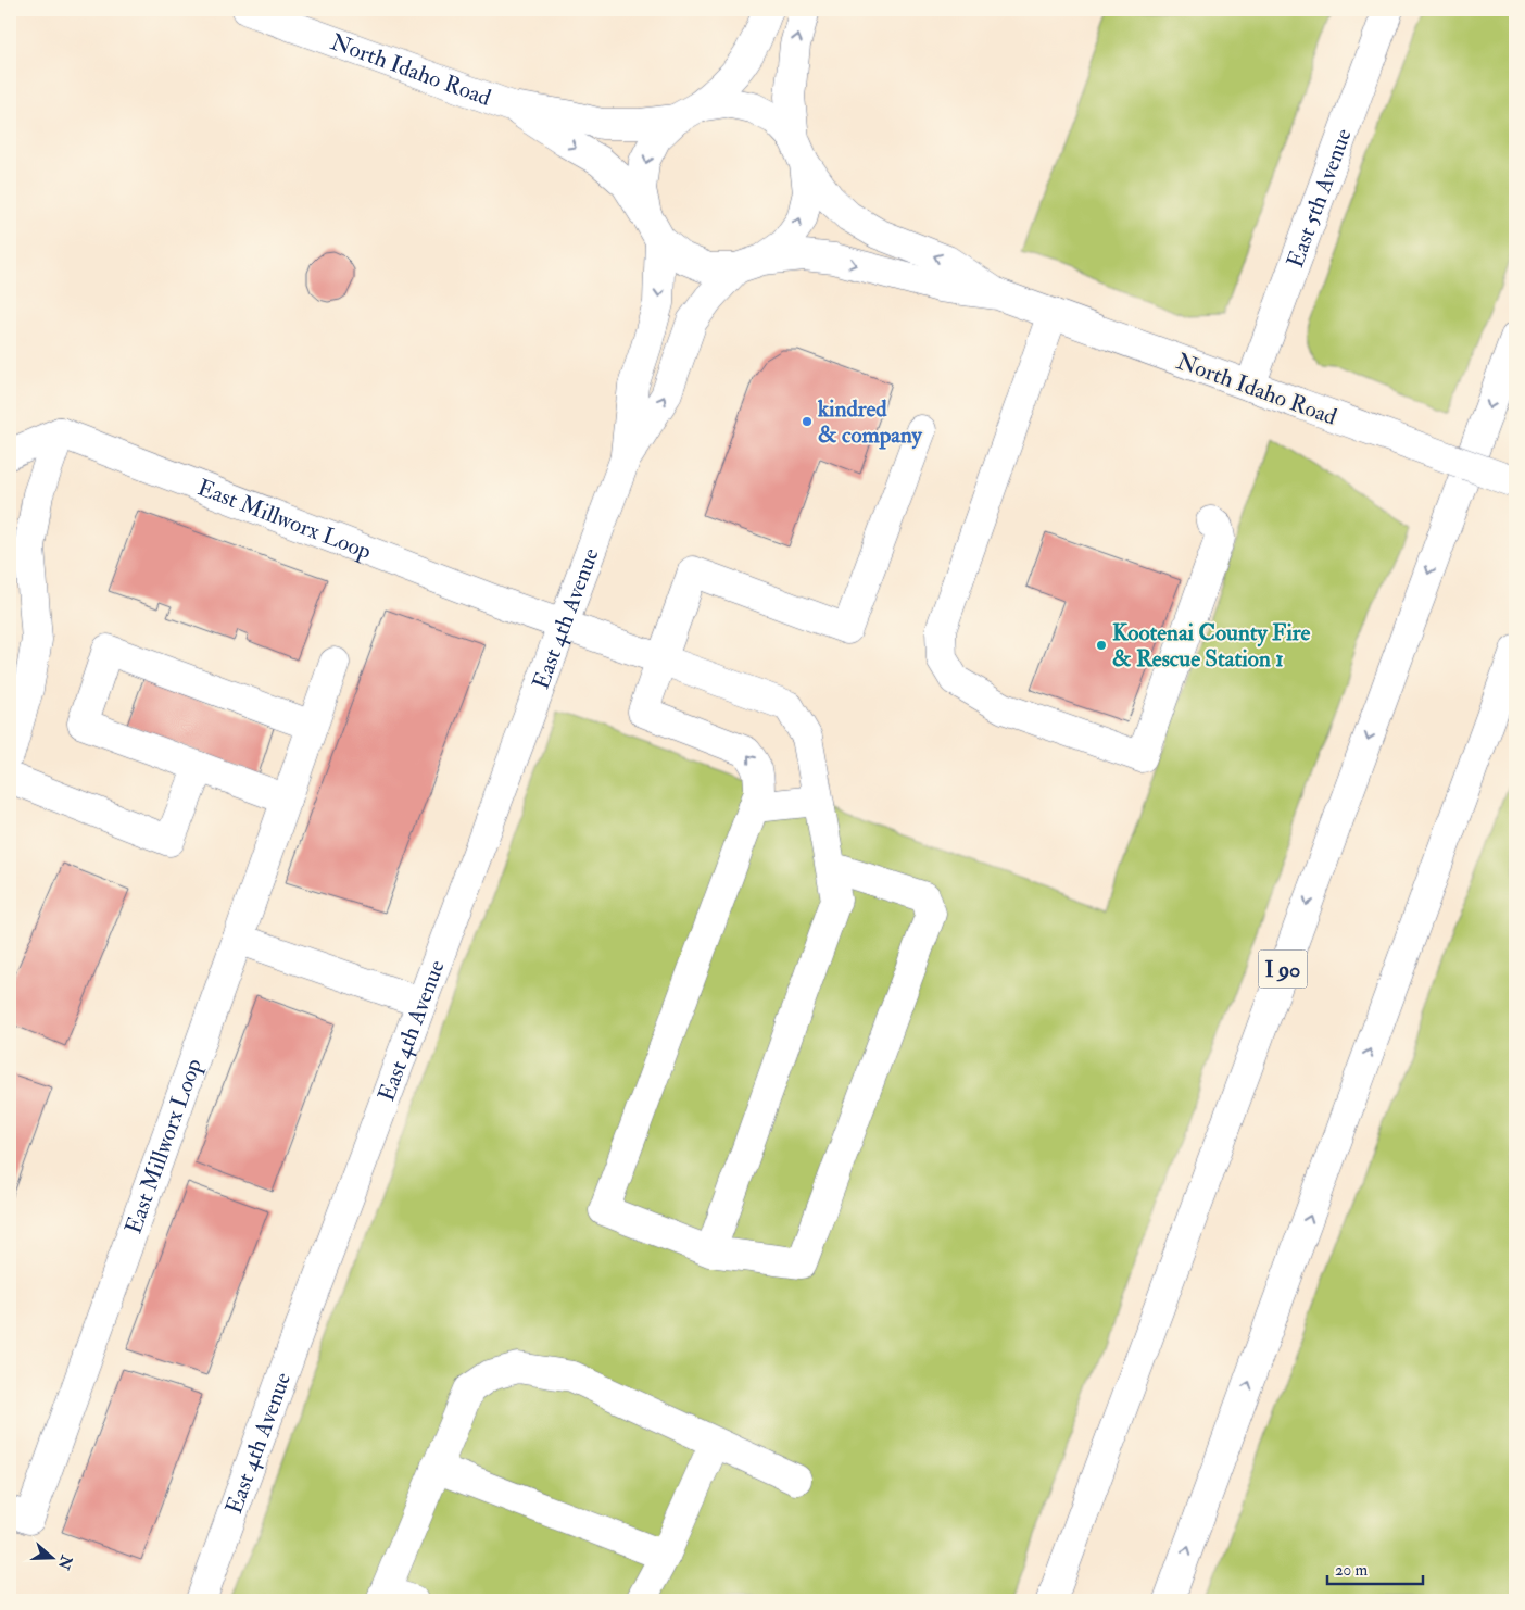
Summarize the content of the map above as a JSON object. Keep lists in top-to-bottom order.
{
  "streets": {
    "main road": [
      "North Idaho Road",
      "East 5th Avenue",
      "East Millworx Loop",
      "East 4th Avenue",
      "I 90"
    ]
  },
  "crossings": [
    ["North Idaho Road", "East 5th Avenue"],
    ["North Idaho Road", "East 4th Avenue"],
    ["East Millworx Loop", "East 4th Avenue"]
  ],
  "places": ["kindred & company", "Kootenai County Fire & Rescue Station 1"],
  "scale_bar": "20 m",
  "north": "right"
}
